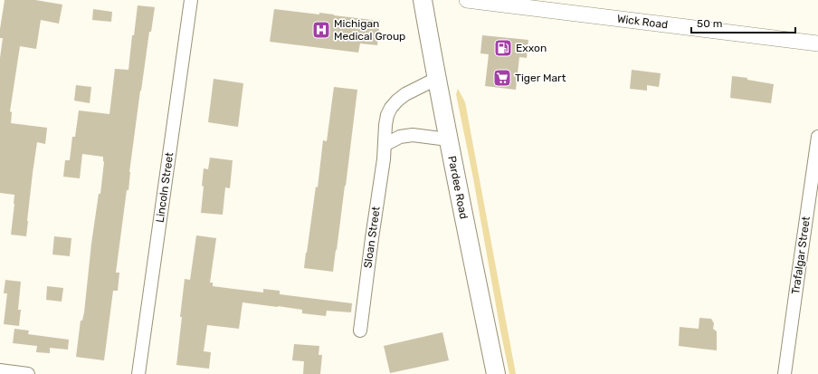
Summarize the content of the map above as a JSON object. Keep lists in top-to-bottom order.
{
  "streets": {
    "main road": ["Pardee Road"],
    "street": [
      "Wick Road",
      "Lincoln Street",
      "Sloan Street",
      "Trafalgar Street"
    ]
  },
  "crossings": [
    ["Pardee Road", "Sloan Street"]
  ],
  "places": {
    "hospital": ["Michigan Medical Group"],
    "fuel station": ["Exxon"],
    "supermarket": ["Tiger Mart"]
  },
  "scale_bar": "50 m"
}
